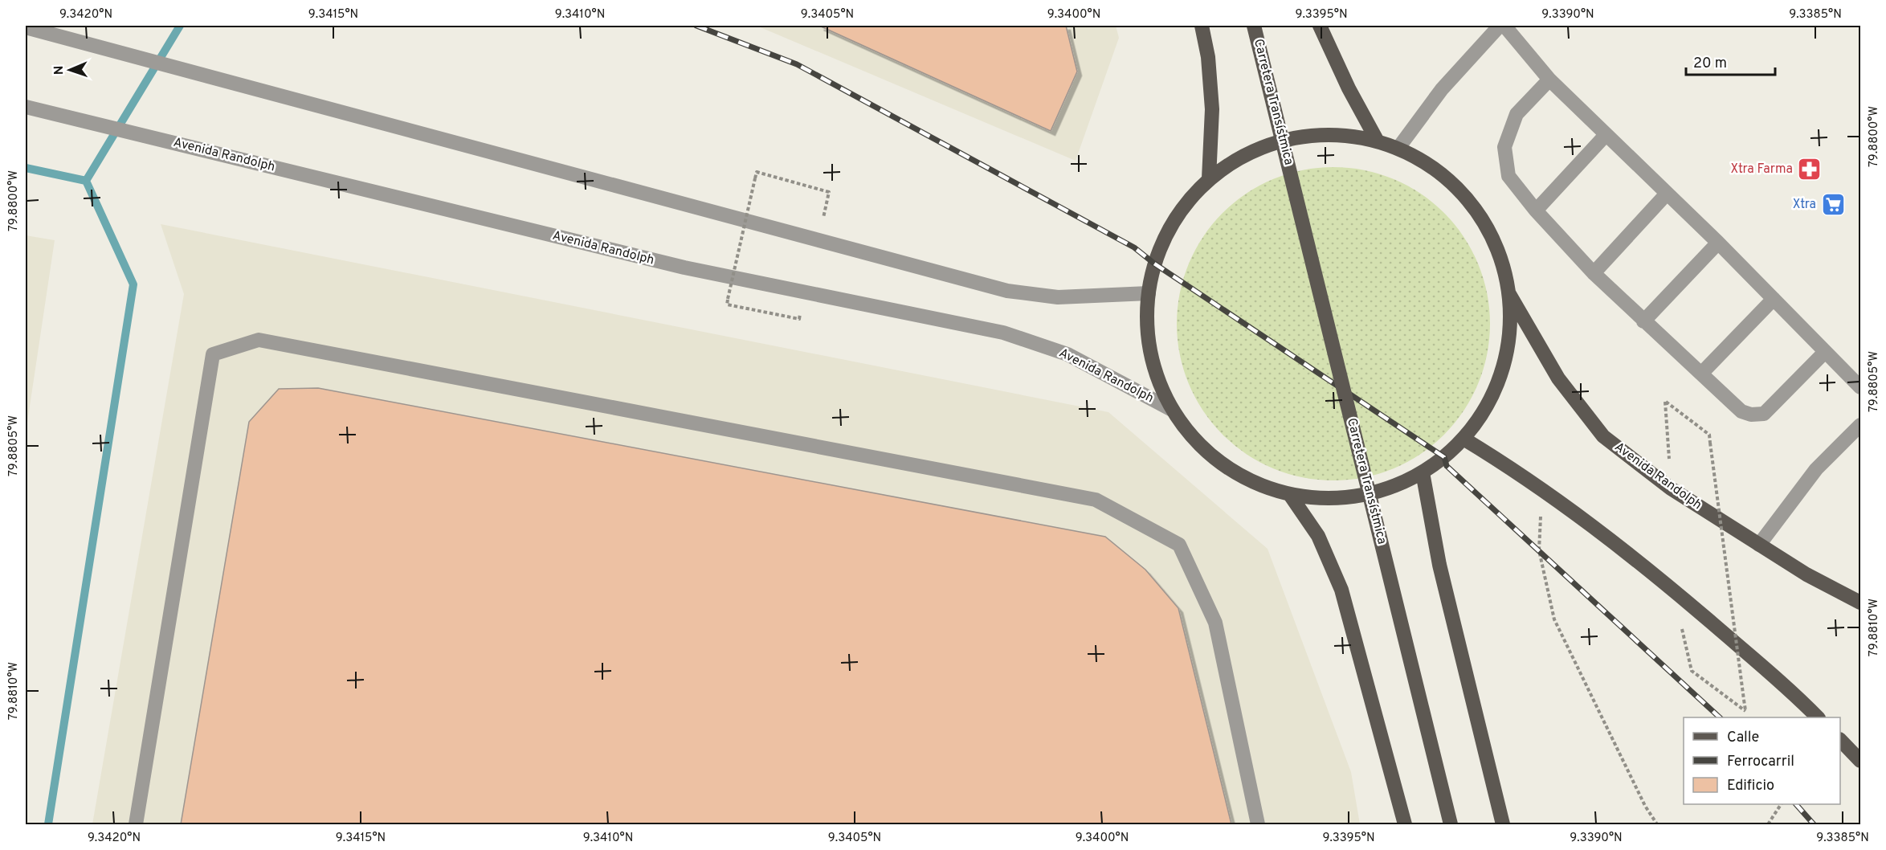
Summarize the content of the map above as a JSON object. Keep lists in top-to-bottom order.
{
  "streets": {
    "main road": ["Carretera Transístmica", "Avenida Randolph"]
  },
  "places": {
    "pharmacy": ["Xtra Farma"],
    "supermarket": ["Xtra"]
  },
  "legend": ["Calle", "Ferrocarril", "Edificio"],
  "scale_bar": "20 m",
  "north": "left",
  "coordinates": [
    "9.3420°N",
    "9.3415°N",
    "9.3410°N",
    "9.3405°N",
    "9.3400°N",
    "9.3395°N",
    "9.3390°N",
    "9.3385°N",
    "79.8800°W",
    "79.8805°W",
    "79.8810°W"
  ]
}
